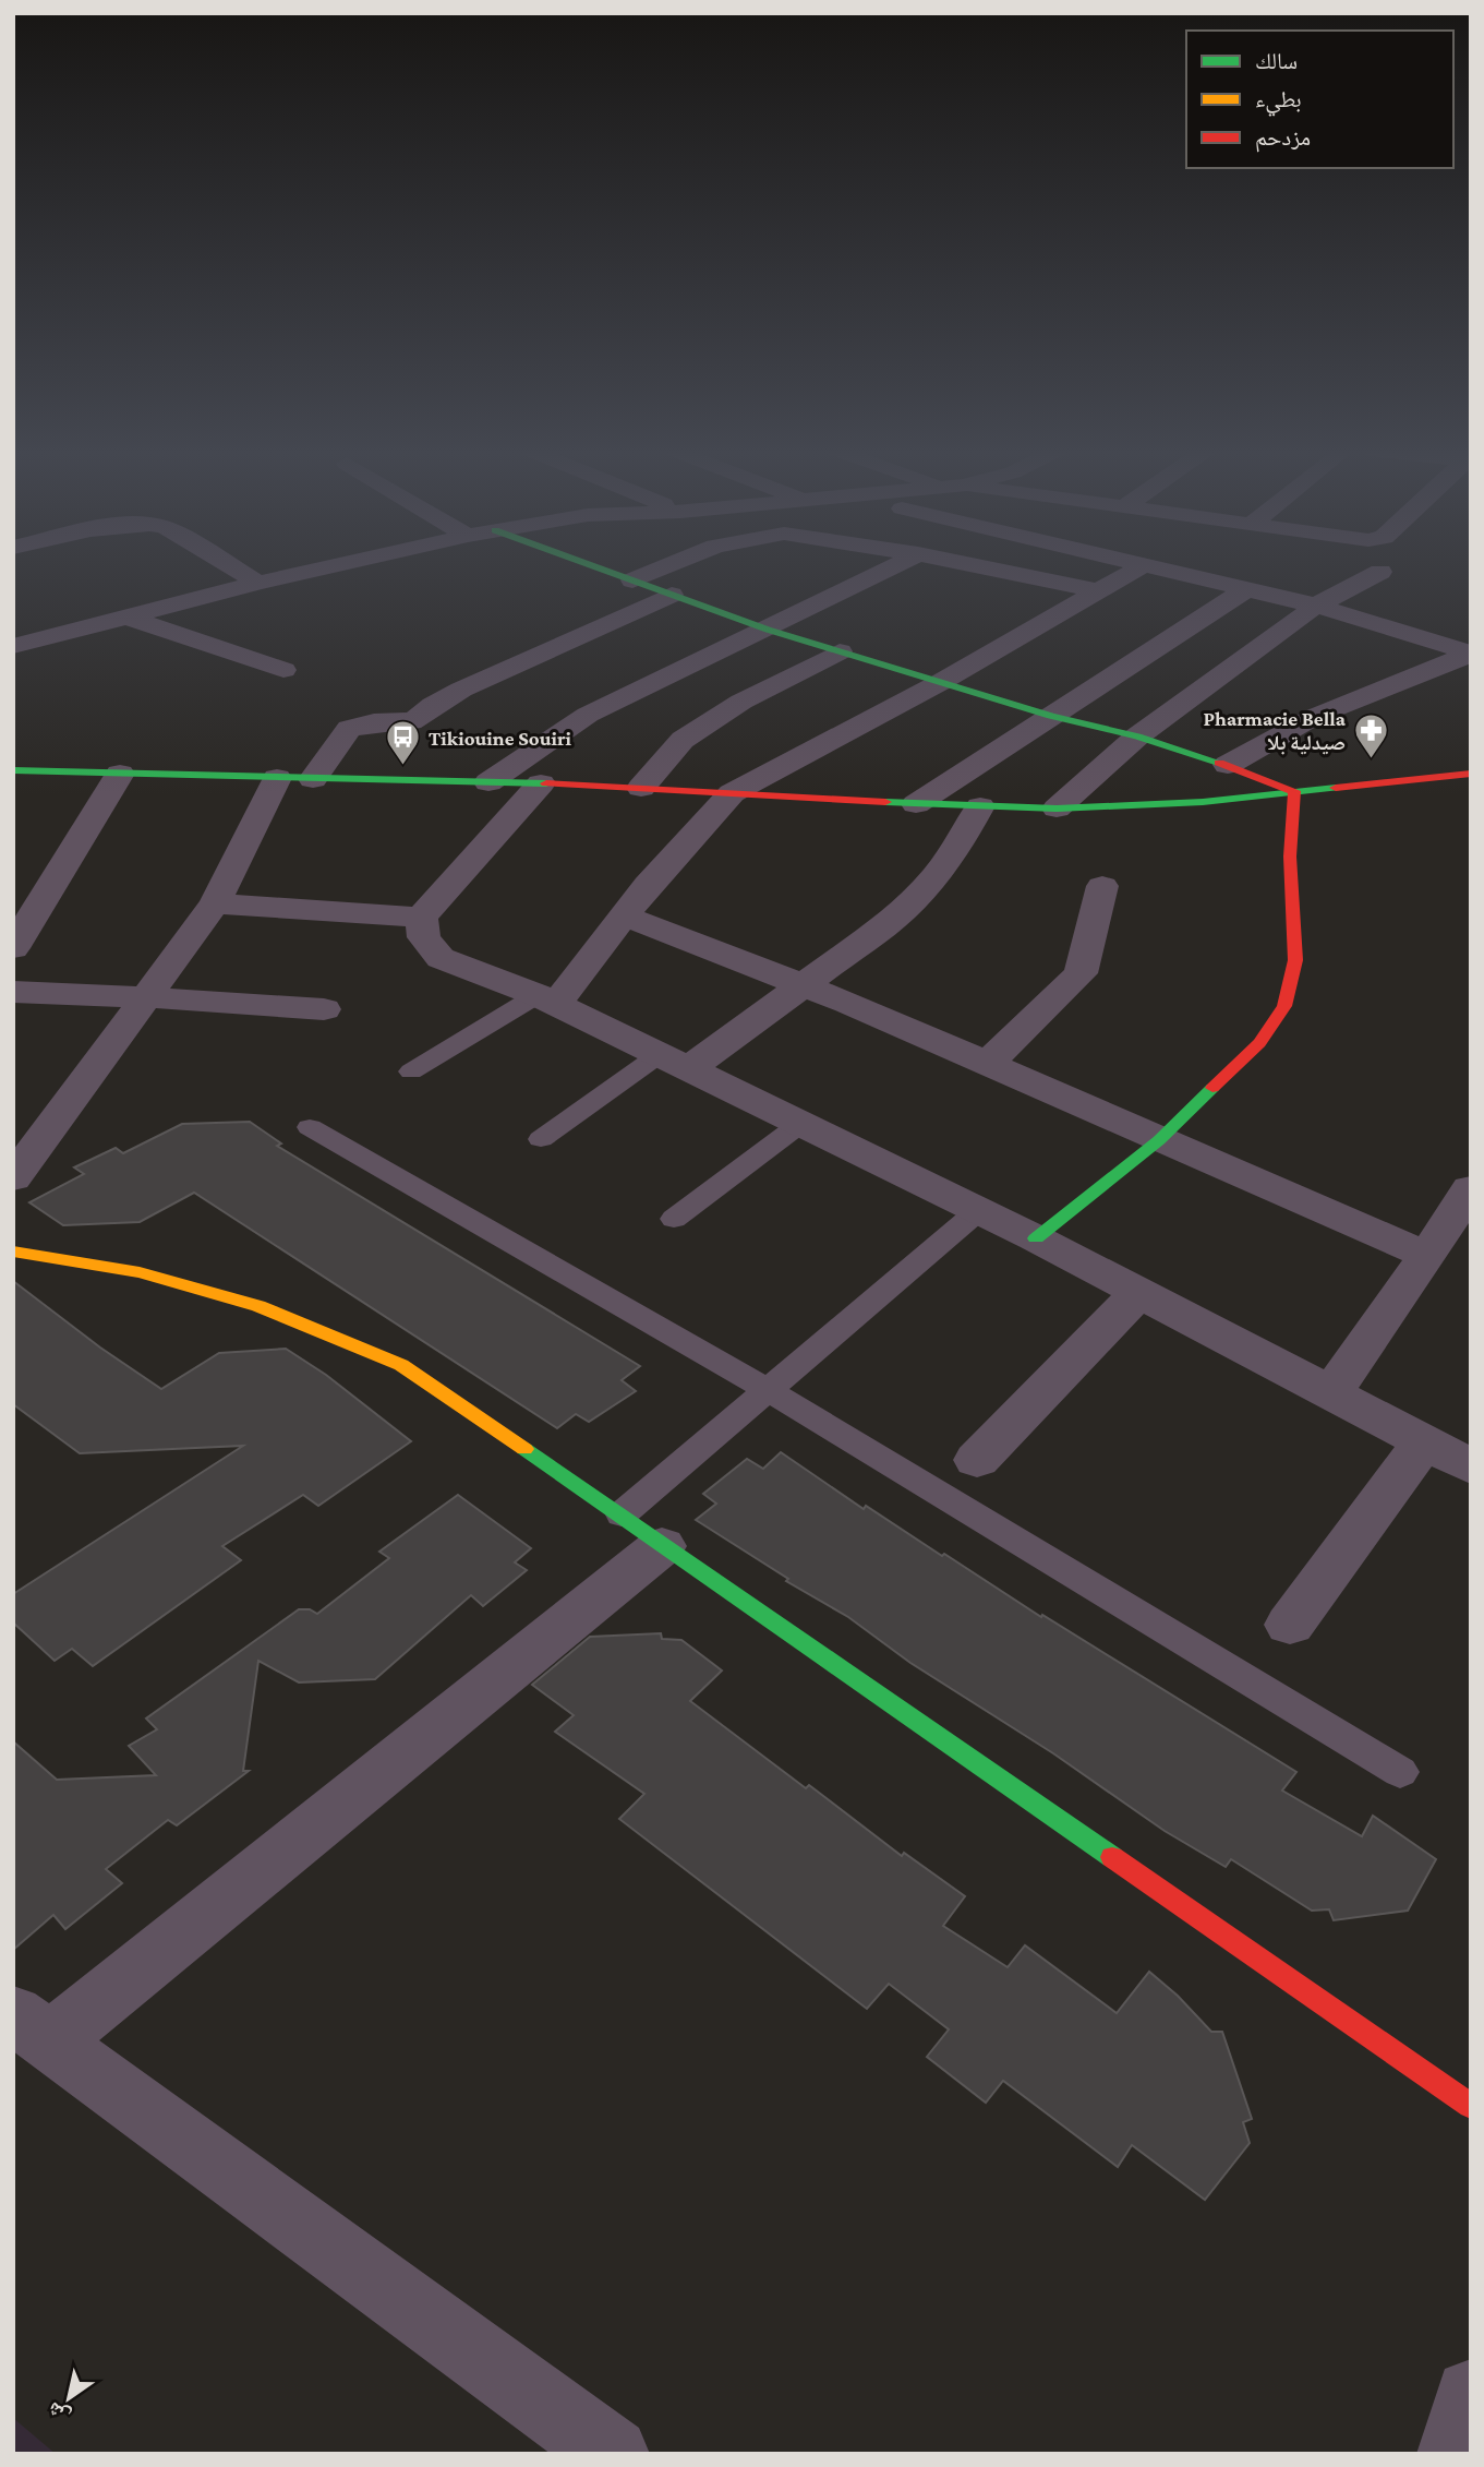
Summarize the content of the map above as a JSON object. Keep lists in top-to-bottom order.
{
  "places": {
    "pharmacy": ["Pharmacie Bella صيدلية بلا"],
    "bus stop": ["Tikiouine Souiri"]
  },
  "legend": ["سالك", "بطيء", "مزدحم"],
  "north": "bottom left"
}
